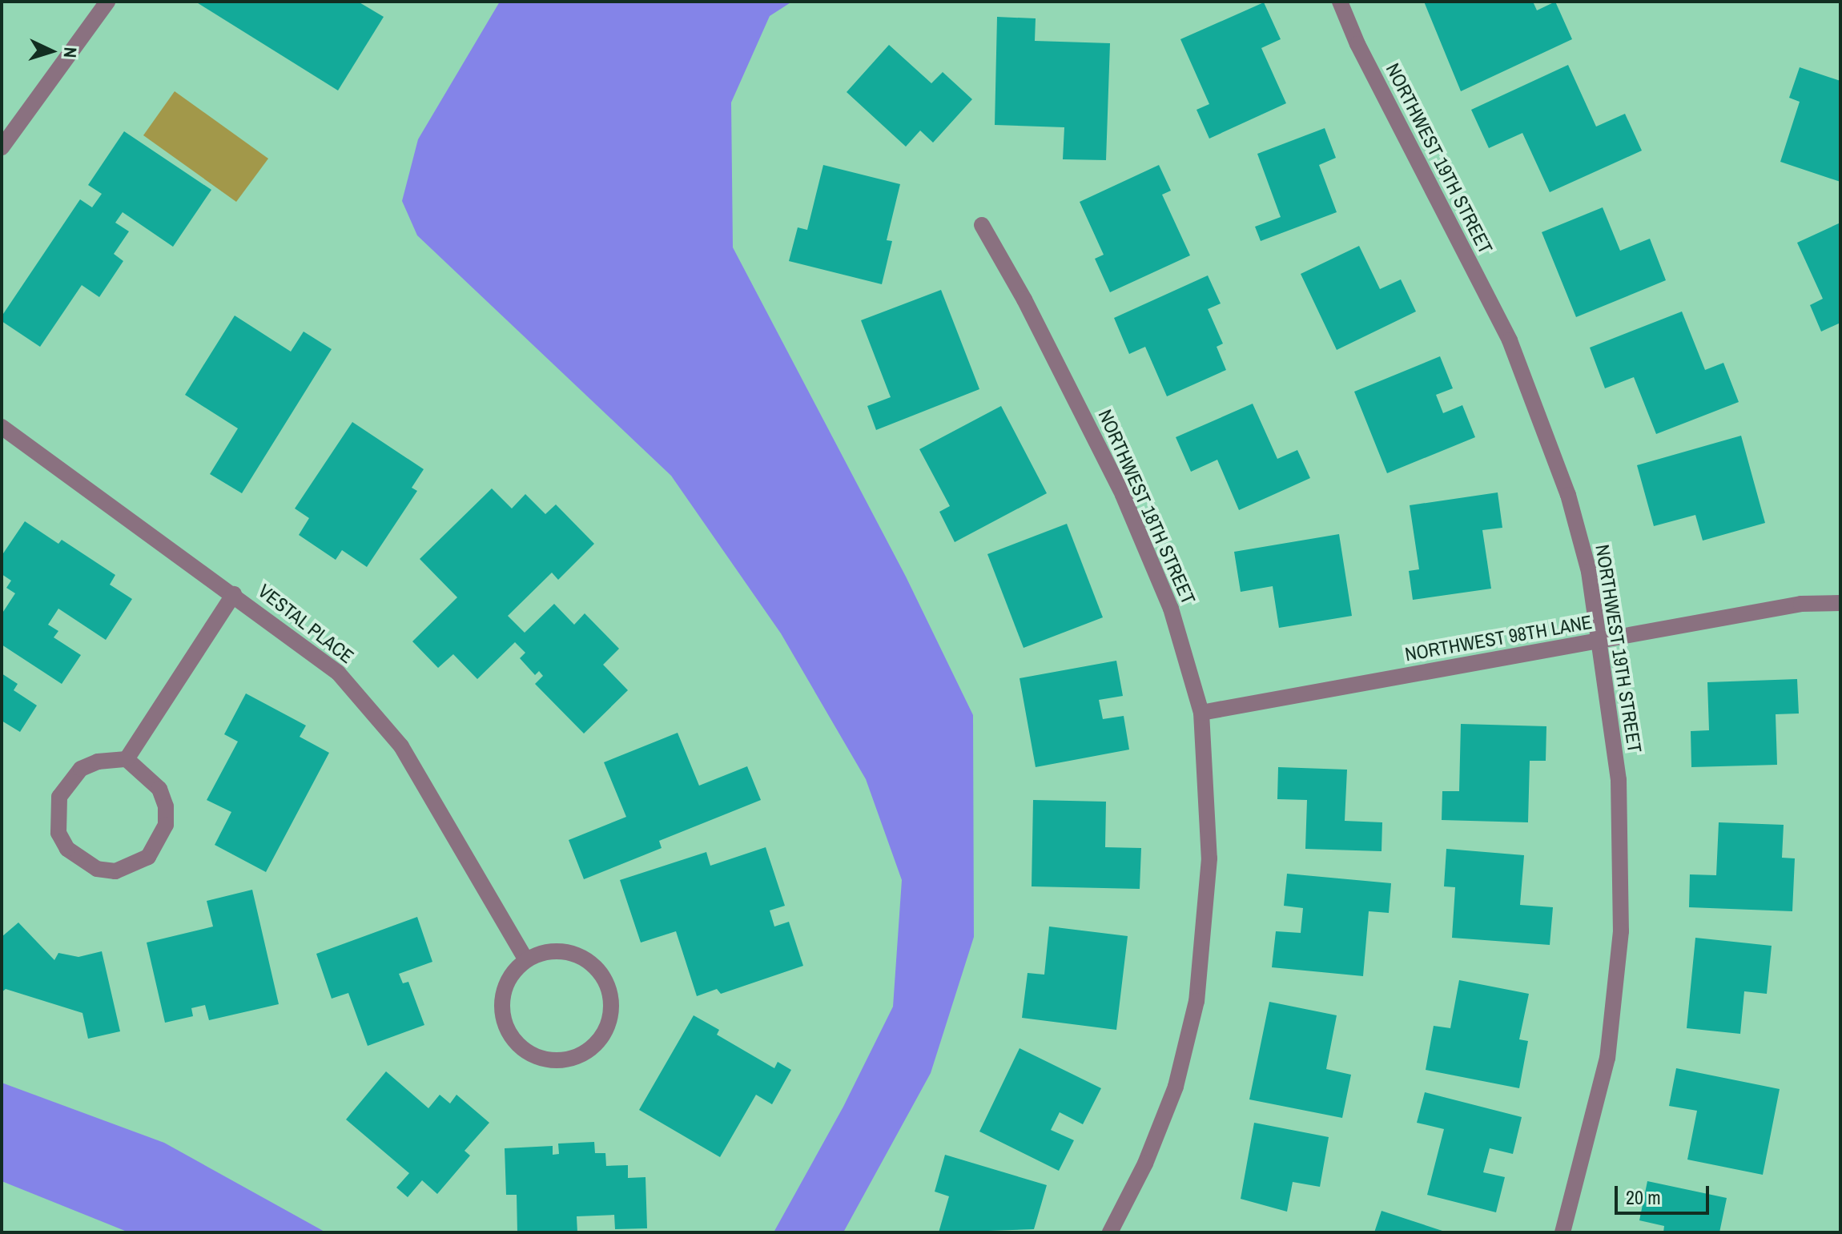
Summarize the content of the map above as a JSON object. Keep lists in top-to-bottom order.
{
  "streets": {
    "street": [
      "NORTHWEST 19TH STREET",
      "NORTHWEST 18TH STREET",
      "VESTAL PLACE",
      "NORTHWEST 98TH LANE"
    ]
  },
  "crossings": [
    ["NORTHWEST 19TH STREET", "NORTHWEST 98TH LANE"],
    ["NORTHWEST 18TH STREET", "NORTHWEST 98TH LANE"]
  ],
  "scale_bar": "20 m",
  "north": "right"
}
